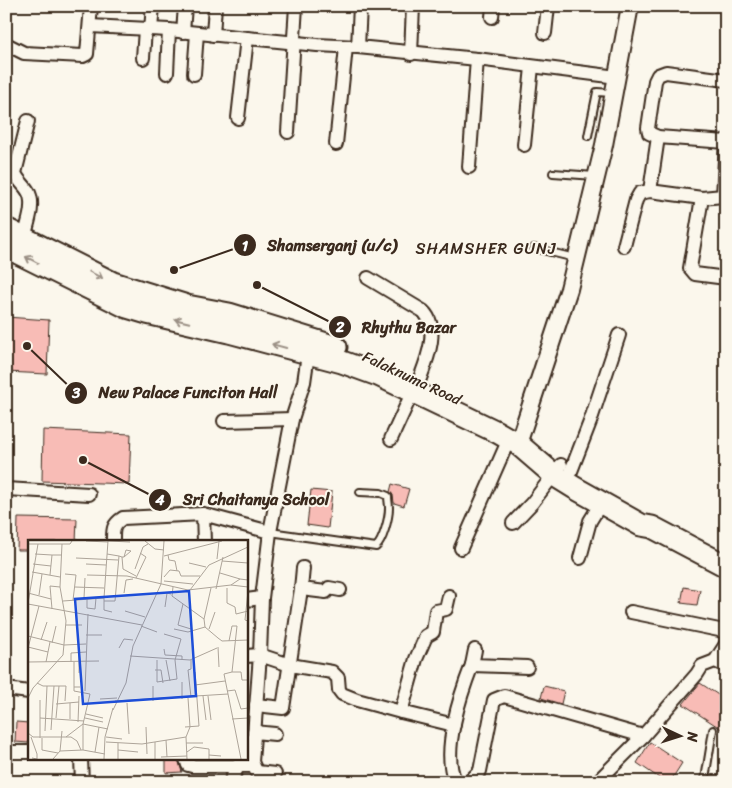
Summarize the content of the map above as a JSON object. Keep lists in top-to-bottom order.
{
  "streets": {
    "highway": ["Falaknuma Road"]
  },
  "districts": ["SHAMSHER GUNJ"],
  "places": [
    "Shamserganj (u/c)",
    "Rhythu Bazar",
    "New Palace Funciton Hall",
    "Sri Chaitanya School"
  ],
  "north": "right"
}
